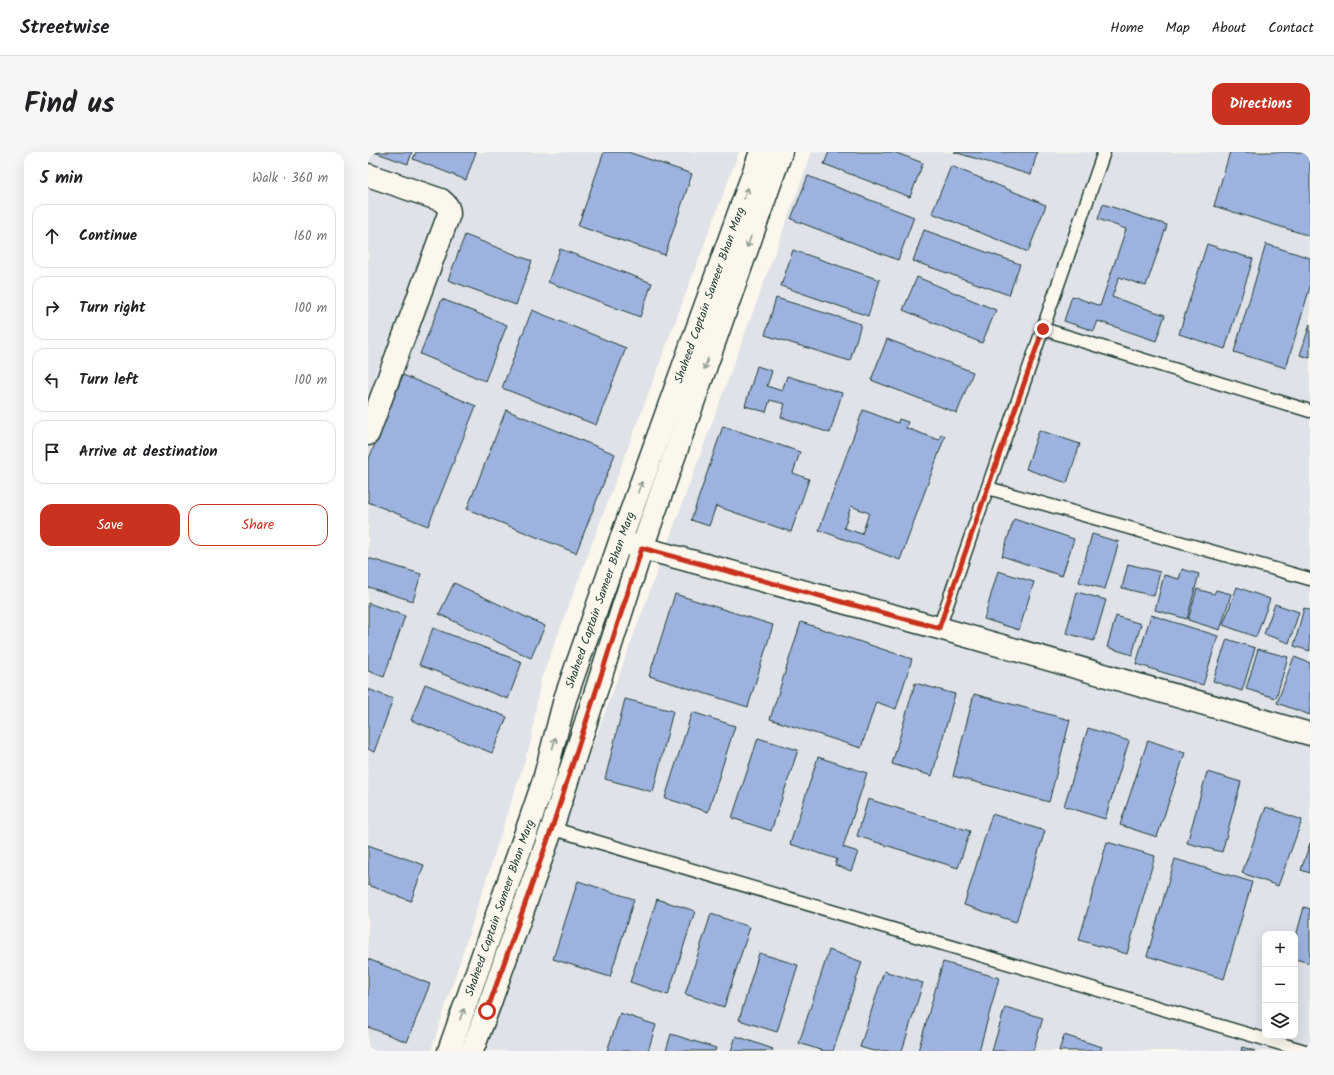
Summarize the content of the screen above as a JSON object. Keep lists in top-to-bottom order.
{
  "streets": {
    "street": ["Shaheed Captain Sameer Bhan Marg"]
  },
  "page": {
    "header": "Streetwise",
    "nav": [
      "Home",
      "Map",
      "About",
      "Contact"
    ],
    "title": "Find us",
    "buttons": [
      "Directions",
      ["Save", "Share"]
    ],
    "heading": ["5 min", "Walk · 360 m"],
    "list": [
      ["Continue", "160 m"],
      ["Turn right", "100 m"],
      ["Turn left", "100 m"],
      "Arrive at destination"
    ],
    "map_buttons": ["+", "−"]
  }
}
